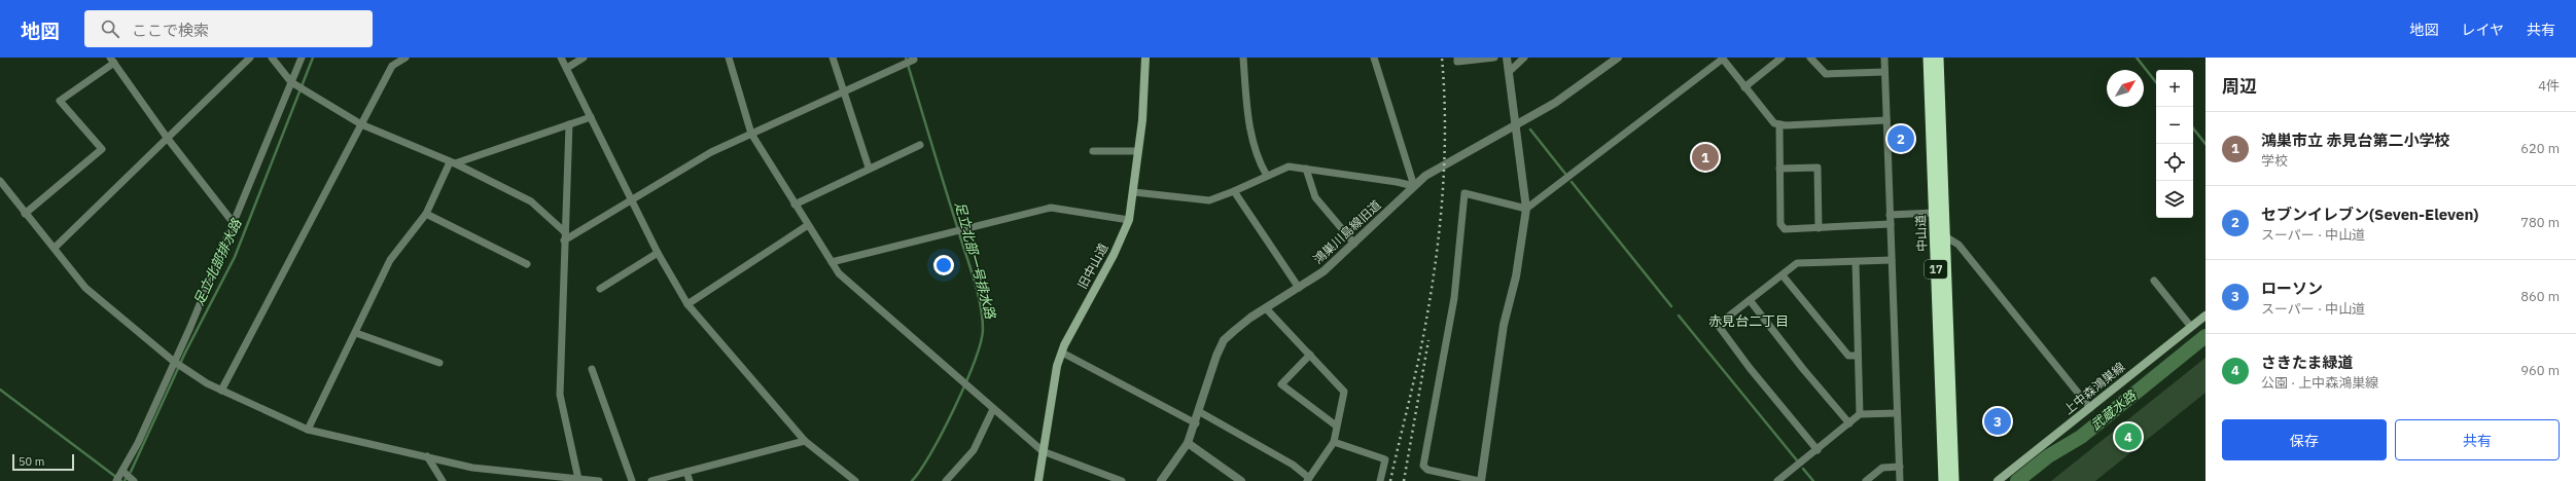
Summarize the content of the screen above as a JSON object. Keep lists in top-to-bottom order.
{
  "streets": {
    "highway": ["中山道", "17"],
    "main road": ["旧中山道", "上中森鴻巣線"],
    "street": ["鴻巣川島線旧道"]
  },
  "districts": ["赤見台二丁目"],
  "water": ["足立北部一号排水路", "足立北部排水路", "武蔵水路"],
  "scale_bar": "50 m",
  "north": "top right",
  "page": {
    "header": "地図",
    "search": "ここで検索",
    "nav": ["地図", "レイヤ", "共有"],
    "heading": ["周辺", "4件"],
    "map_buttons": ["+", "−"],
    "list": [
      {
        "mark": "1",
        "name": "鴻巣市立 赤見台第二小学校",
        "note": "学校",
        "value": "620 m"
      },
      {
        "mark": "2",
        "name": "セブンイレブン(Seven-Eleven)",
        "note": "スーパー · 中山道",
        "value": "780 m"
      },
      {
        "mark": "3",
        "name": "ローソン",
        "note": "スーパー · 中山道",
        "value": "860 m"
      },
      {
        "mark": "4",
        "name": "さきたま緑道",
        "note": "公園 · 上中森鴻巣線",
        "value": "960 m"
      }
    ],
    "pins": [
      "2",
      "1",
      "3",
      "4"
    ],
    "buttons": ["保存", "共有"],
    "scale": "50 m"
  }
}
